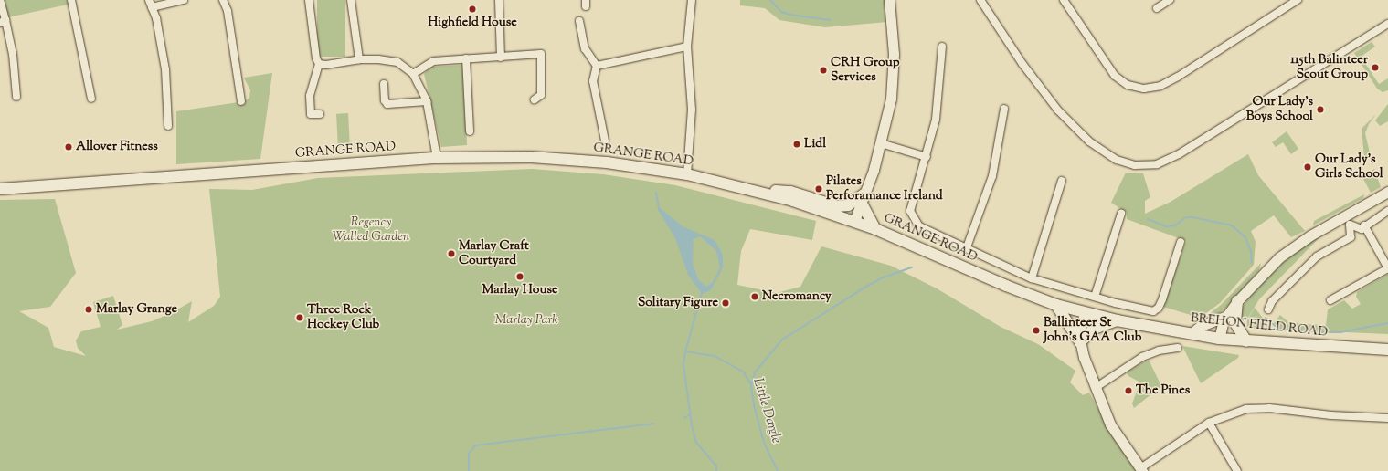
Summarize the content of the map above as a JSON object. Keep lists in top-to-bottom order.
{
  "streets": {
    "main road": ["GRANGE ROAD", "BREHON FIELD ROAD"]
  },
  "crossings": [
    ["GRANGE ROAD", "BREHON FIELD ROAD"]
  ],
  "water": ["Little Dargle"],
  "parks": ["Regency Walled Garden", "Marlay Park"],
  "places": [
    "Highfield House",
    "115th Balinteer Scout Group",
    "CRH Group Services",
    "Our Lady's Boys School",
    "Lidl",
    "Allover Fitness",
    "Our Lady's Girls School",
    "Pilates Perforamance Ireland",
    "Marlay Craft Courtyard",
    "Marlay House",
    "Necromancy",
    "Solitary Figure",
    "Marlay Grange",
    "Three Rock Hockey Club",
    "Ballinteer St John's GAA Club",
    "The Pines"
  ]
}
